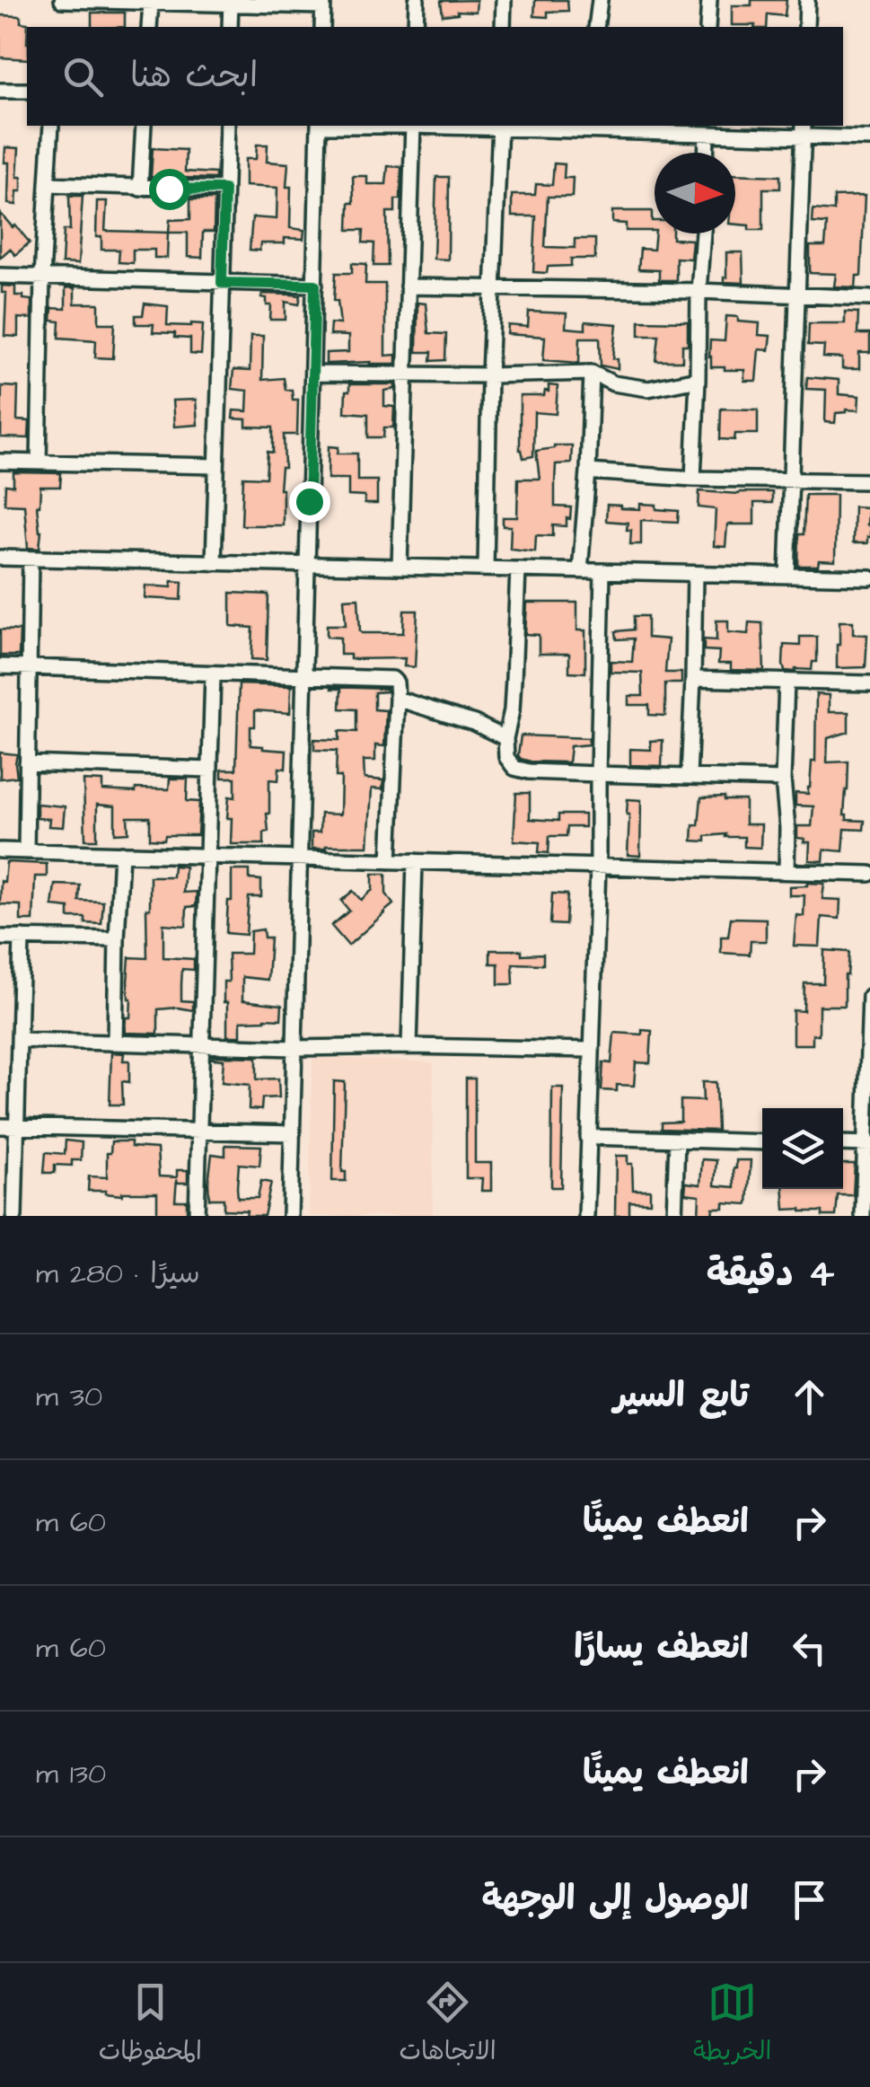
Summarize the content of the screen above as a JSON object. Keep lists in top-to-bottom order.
{
  "north": "right",
  "page": {
    "search": "ابحث هنا",
    "heading": ["4 دقيقة", "سيرًا · 280 m"],
    "list": [
      ["تابع السير", "30 m"],
      ["انعطف يمينًا", "60 m"],
      ["انعطف يسارًا", "60 m"],
      ["انعطف يمينًا", "130 m"],
      "الوصول إلى الوجهة"
    ],
    "nav": ["الخريطة", "الاتجاهات", "المحفوظات"]
  }
}
